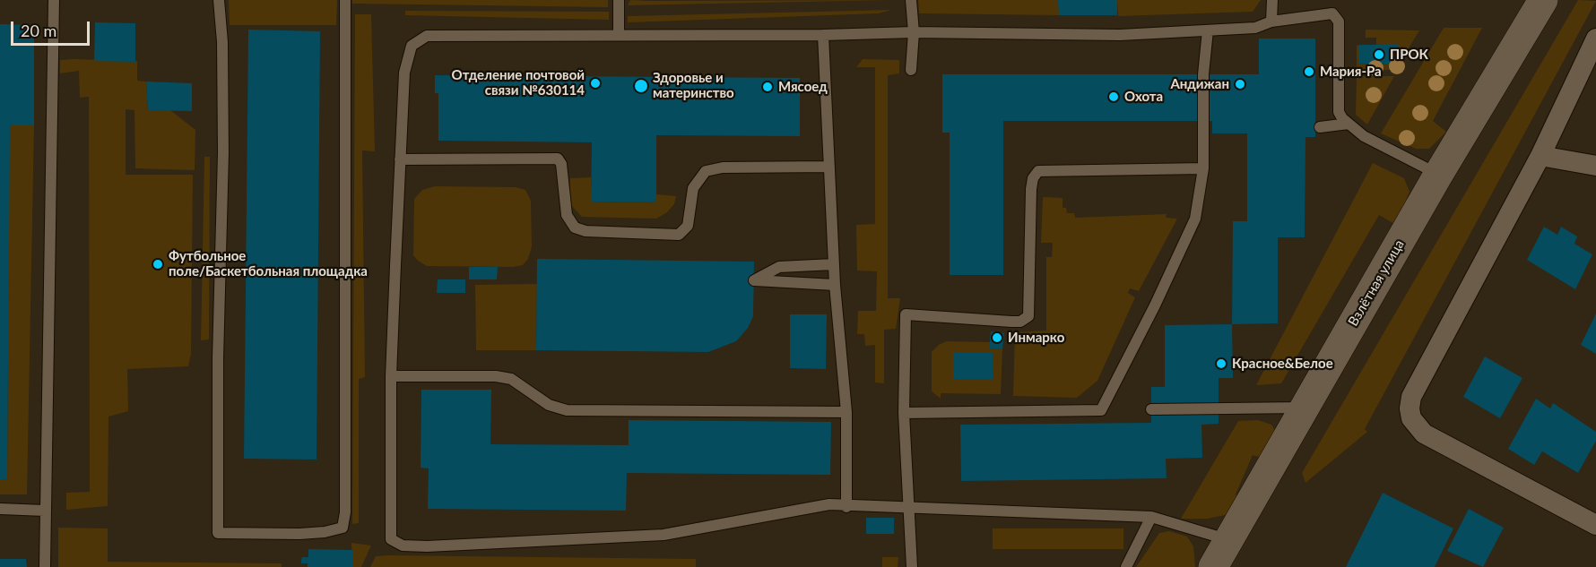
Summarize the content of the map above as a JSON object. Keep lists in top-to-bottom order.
{
  "streets": {
    "main road": ["Взлётная улица"]
  },
  "places": [
    "ПРОК",
    "Мария-Ра",
    "Отделение почтовой связи №630114",
    "Андижан",
    "Здоровье и материнство",
    "Мясоед",
    "Охота",
    "Футбольное поле/Баскетбольная площадка",
    "Инмарко",
    "Красное&Белое"
  ],
  "scale_bar": "20 m"
}
